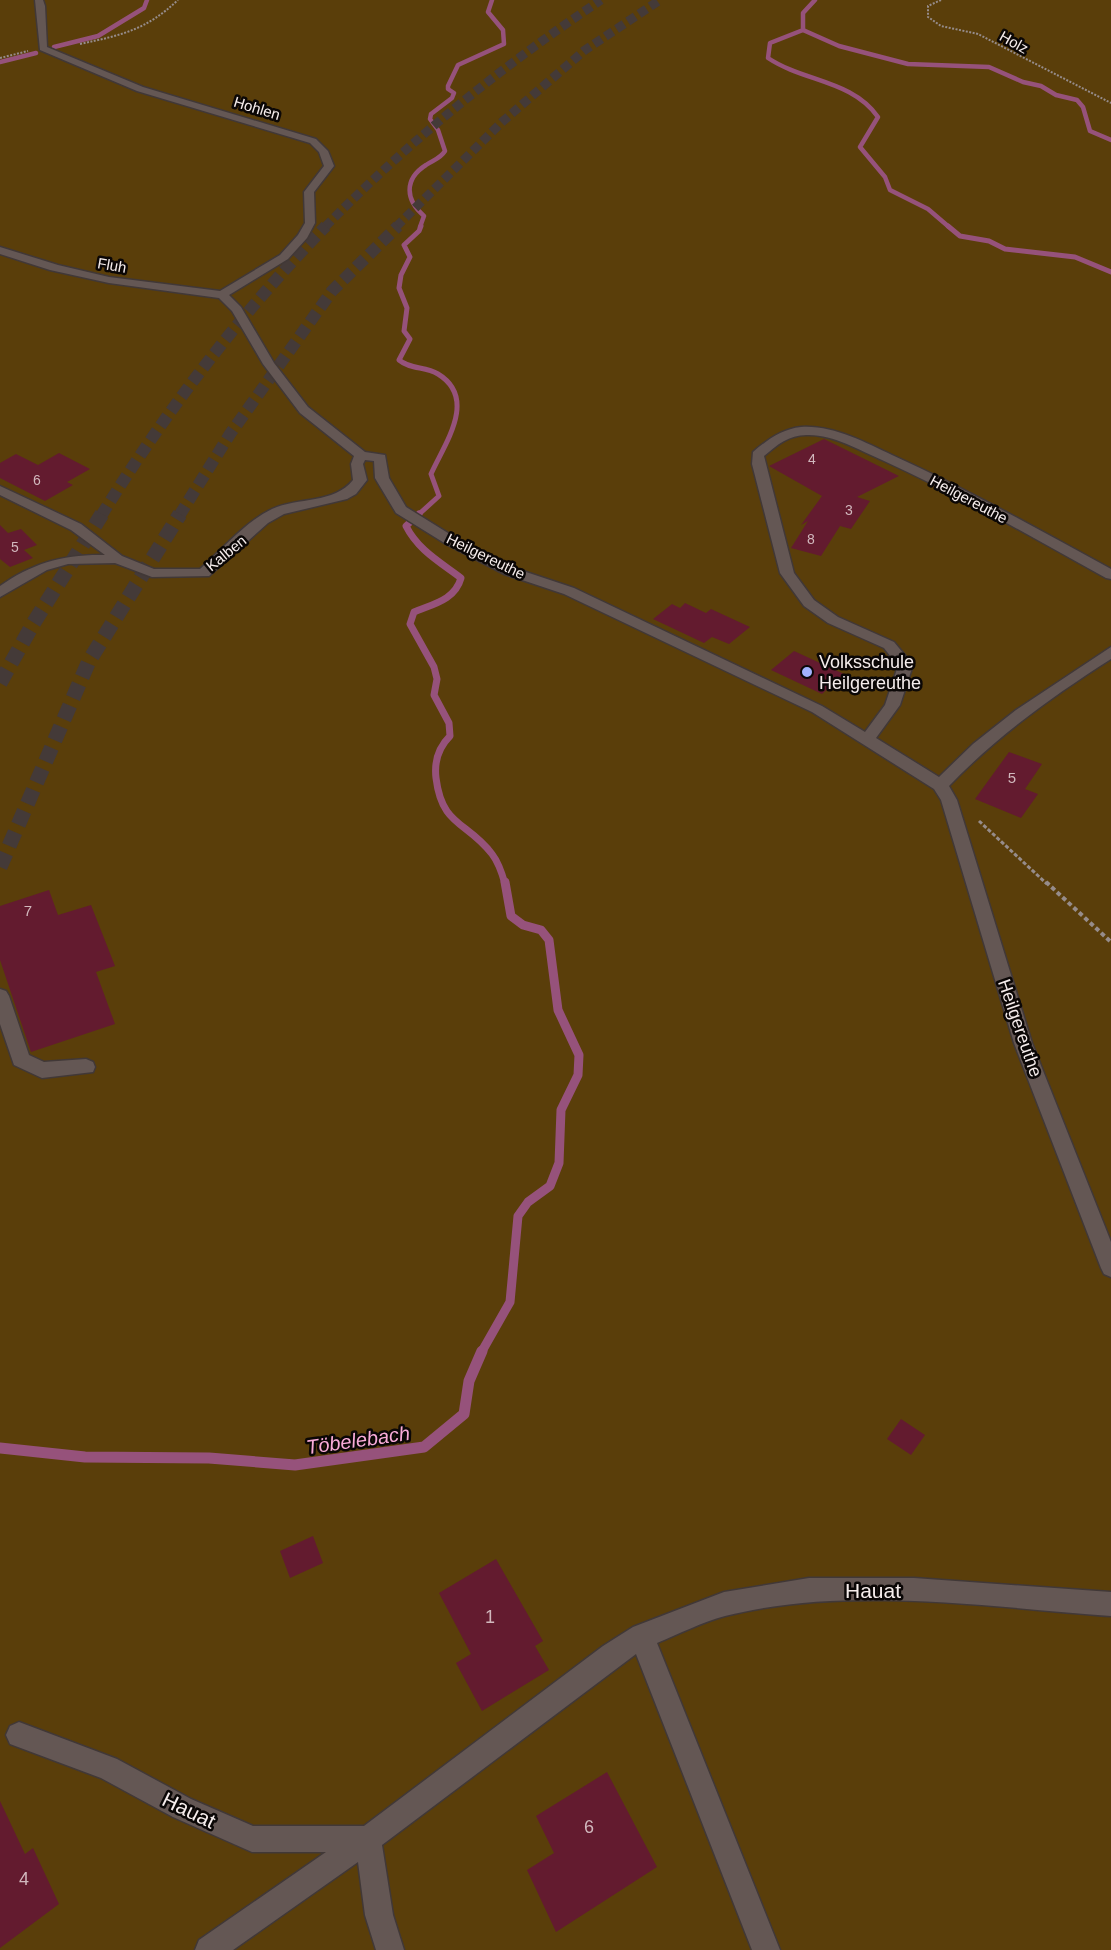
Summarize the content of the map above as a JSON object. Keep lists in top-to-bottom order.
{
  "streets": {
    "street": [
      "Hohlen",
      "Fluh",
      "Heilgereuthe",
      "Kalben",
      "Hauat"
    ],
    "path": ["Holz"]
  },
  "crossings": [
    ["Hohlen", "Fluh"],
    ["Hohlen", "Heilgereuthe"],
    ["Fluh", "Heilgereuthe"],
    ["Heilgereuthe", "Kalben"]
  ],
  "water": ["Töbelebach"],
  "places": ["Volksschule Heilgereuthe"],
  "house_numbers": [
    "4",
    "6",
    "3",
    "8",
    "5",
    "5",
    "7",
    "1",
    "6",
    "4"
  ]
}
